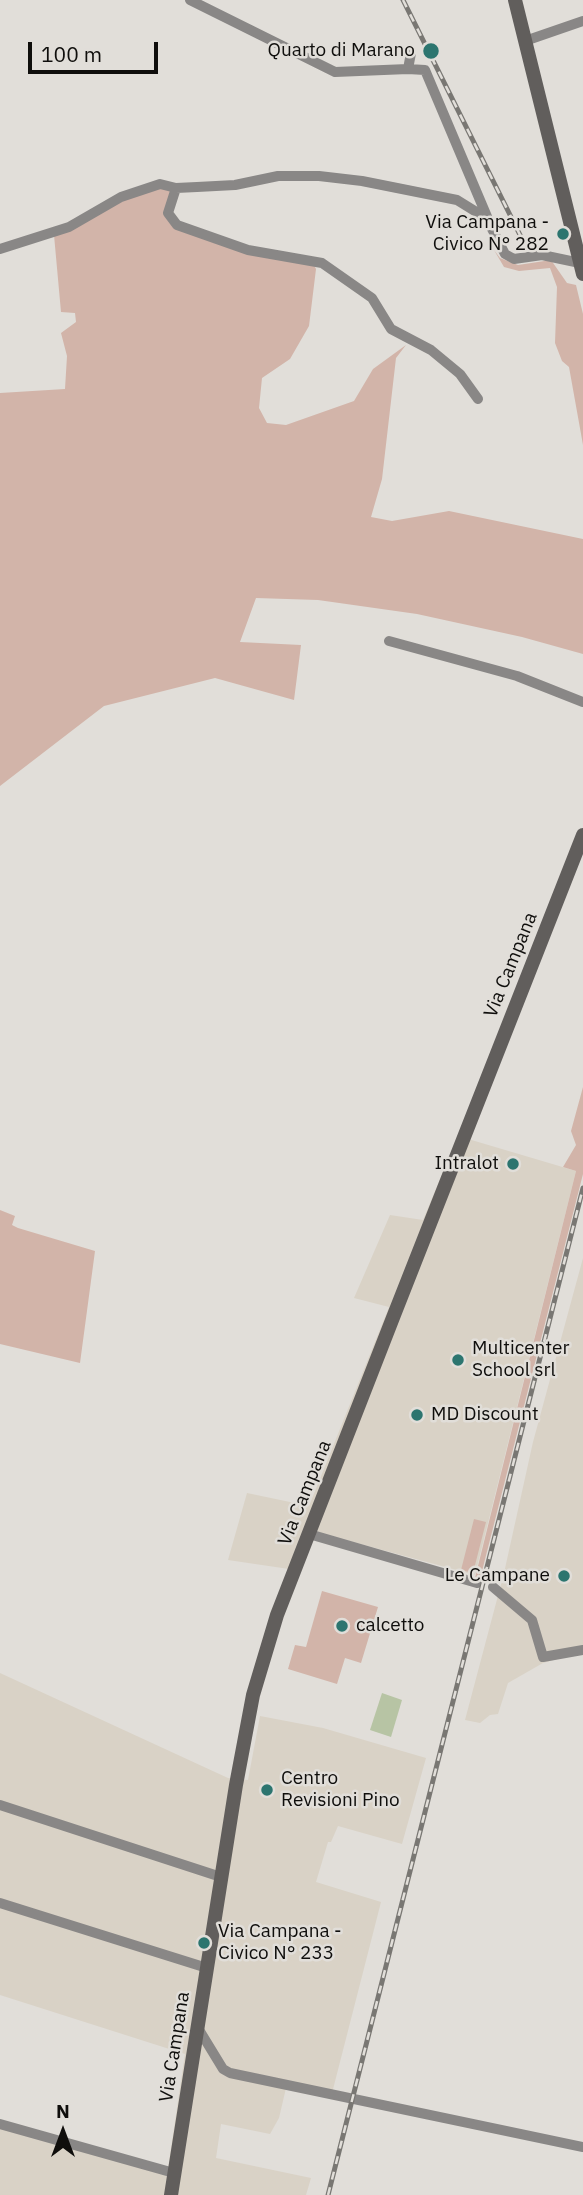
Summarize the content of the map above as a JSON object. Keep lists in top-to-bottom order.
{
  "streets": {
    "street": ["Via Campana"]
  },
  "places": [
    "Quarto di Marano",
    "Via Campana - Civico N° 282",
    "Intralot",
    "Multicenter School srl",
    "MD Discount",
    "Le Campane",
    "calcetto",
    "Centro Revisioni Pino",
    "Via Campana - Civico N° 233"
  ],
  "scale_bar": "100 m",
  "north": "top"
}
